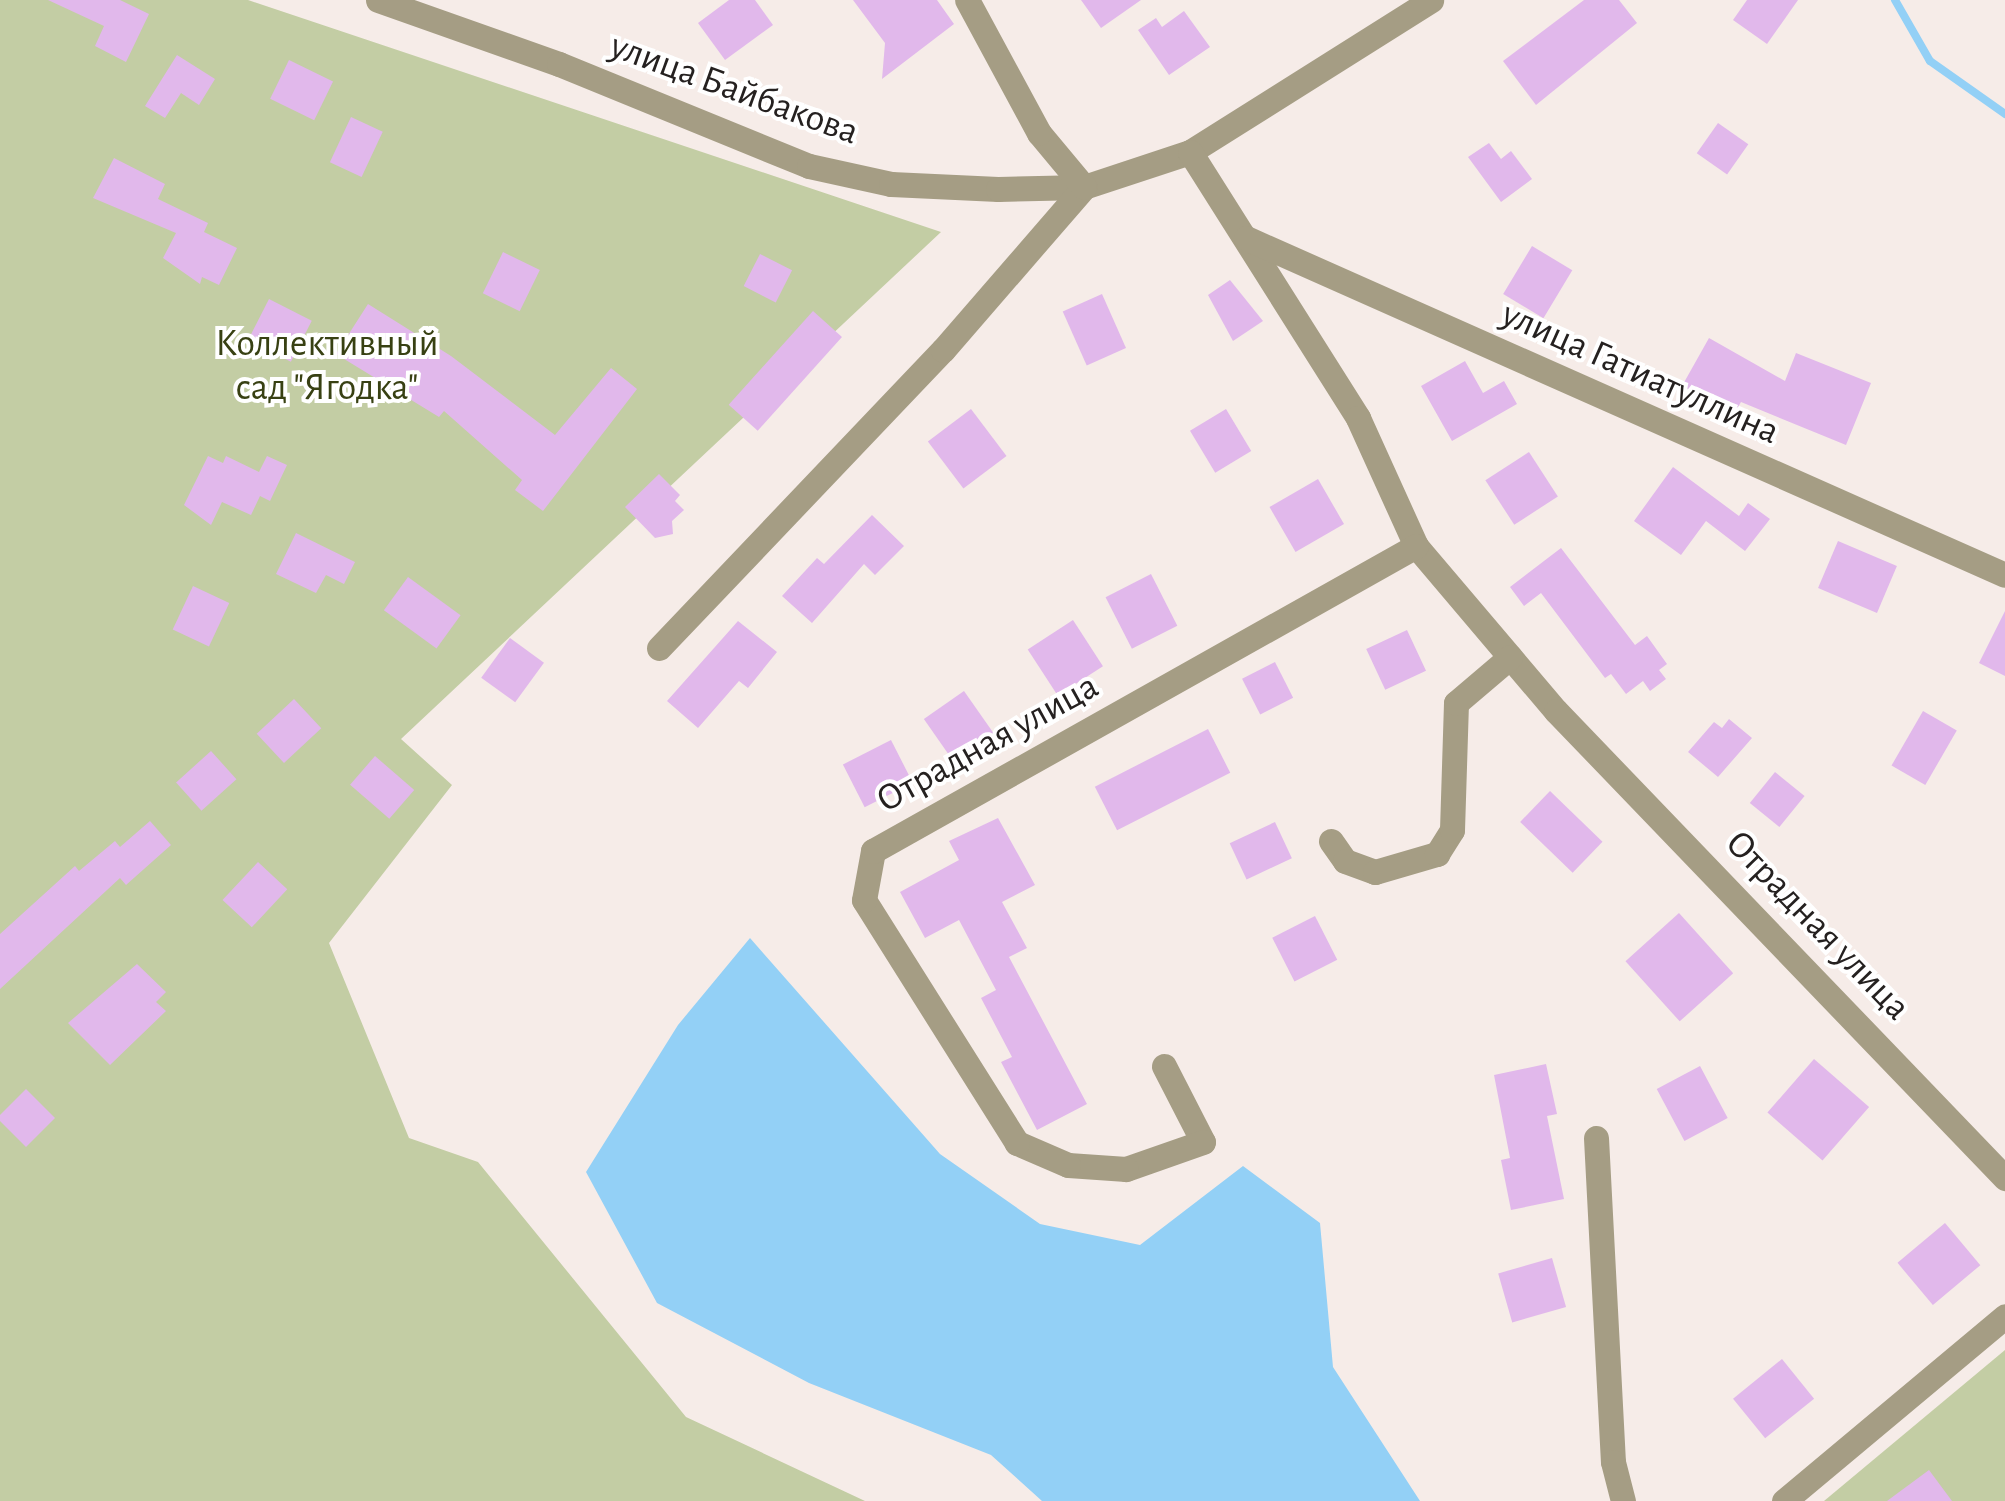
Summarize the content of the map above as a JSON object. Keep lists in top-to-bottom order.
{
  "streets": {
    "street": ["улица Байбакова", "улица Гатиатуллина", "Отрадная улица"]
  },
  "crossings": [
    ["улица Байбакова", "Отрадная улица"],
    ["улица Гатиатуллина", "Отрадная улица"]
  ],
  "parks": ["Коллективный сад \"Ягодка\""]
}
